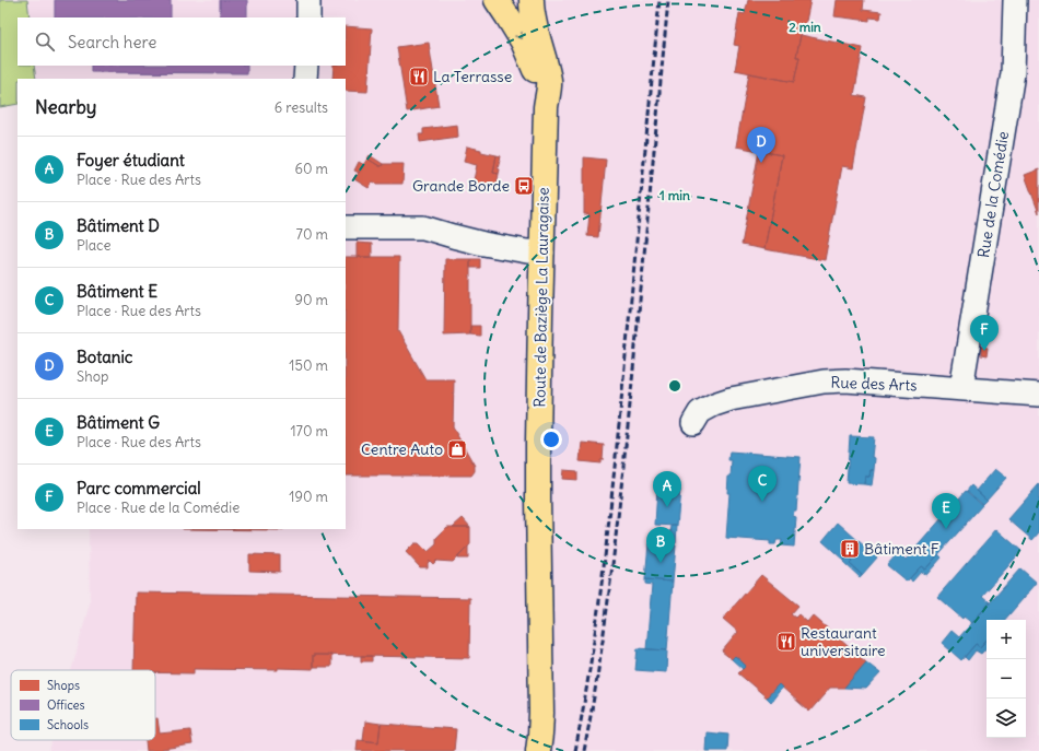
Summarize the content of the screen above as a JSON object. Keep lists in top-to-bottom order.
{
  "streets": {
    "main road": ["Route de Baziège La Lauragaise"],
    "street": ["Rue de la Comédie", "Rue des Arts"]
  },
  "crossings": [
    ["Rue de la Comédie", "Rue des Arts"]
  ],
  "places": {
    "restaurant": ["La Terrasse", "Restaurant universitaire"],
    "bus stop": ["Grande Borde"],
    "shop": ["Centre Auto"],
    "building": ["Bâtiment F"]
  },
  "legend": ["Shops", "Offices", "Schools"],
  "page": {
    "search": "Search here",
    "heading": ["Nearby", "6 results"],
    "pins": [
      "D",
      "F",
      "C",
      "A",
      "E",
      "B"
    ],
    "list": [
      {
        "mark": "A",
        "name": "Foyer étudiant",
        "note": "Place · Rue des Arts",
        "value": "60 m"
      },
      {
        "mark": "B",
        "name": "Bâtiment D",
        "note": "Place",
        "value": "70 m"
      },
      {
        "mark": "C",
        "name": "Bâtiment E",
        "note": "Place · Rue des Arts",
        "value": "90 m"
      },
      {
        "mark": "D",
        "name": "Botanic",
        "note": "Shop",
        "value": "150 m"
      },
      {
        "mark": "E",
        "name": "Bâtiment G",
        "note": "Place · Rue des Arts",
        "value": "170 m"
      },
      {
        "mark": "F",
        "name": "Parc commercial",
        "note": "Place · Rue de la Comédie",
        "value": "190 m"
      }
    ],
    "map_buttons": ["+", "−"]
  },
  "rings": ["2 min", "1 min"]
}
